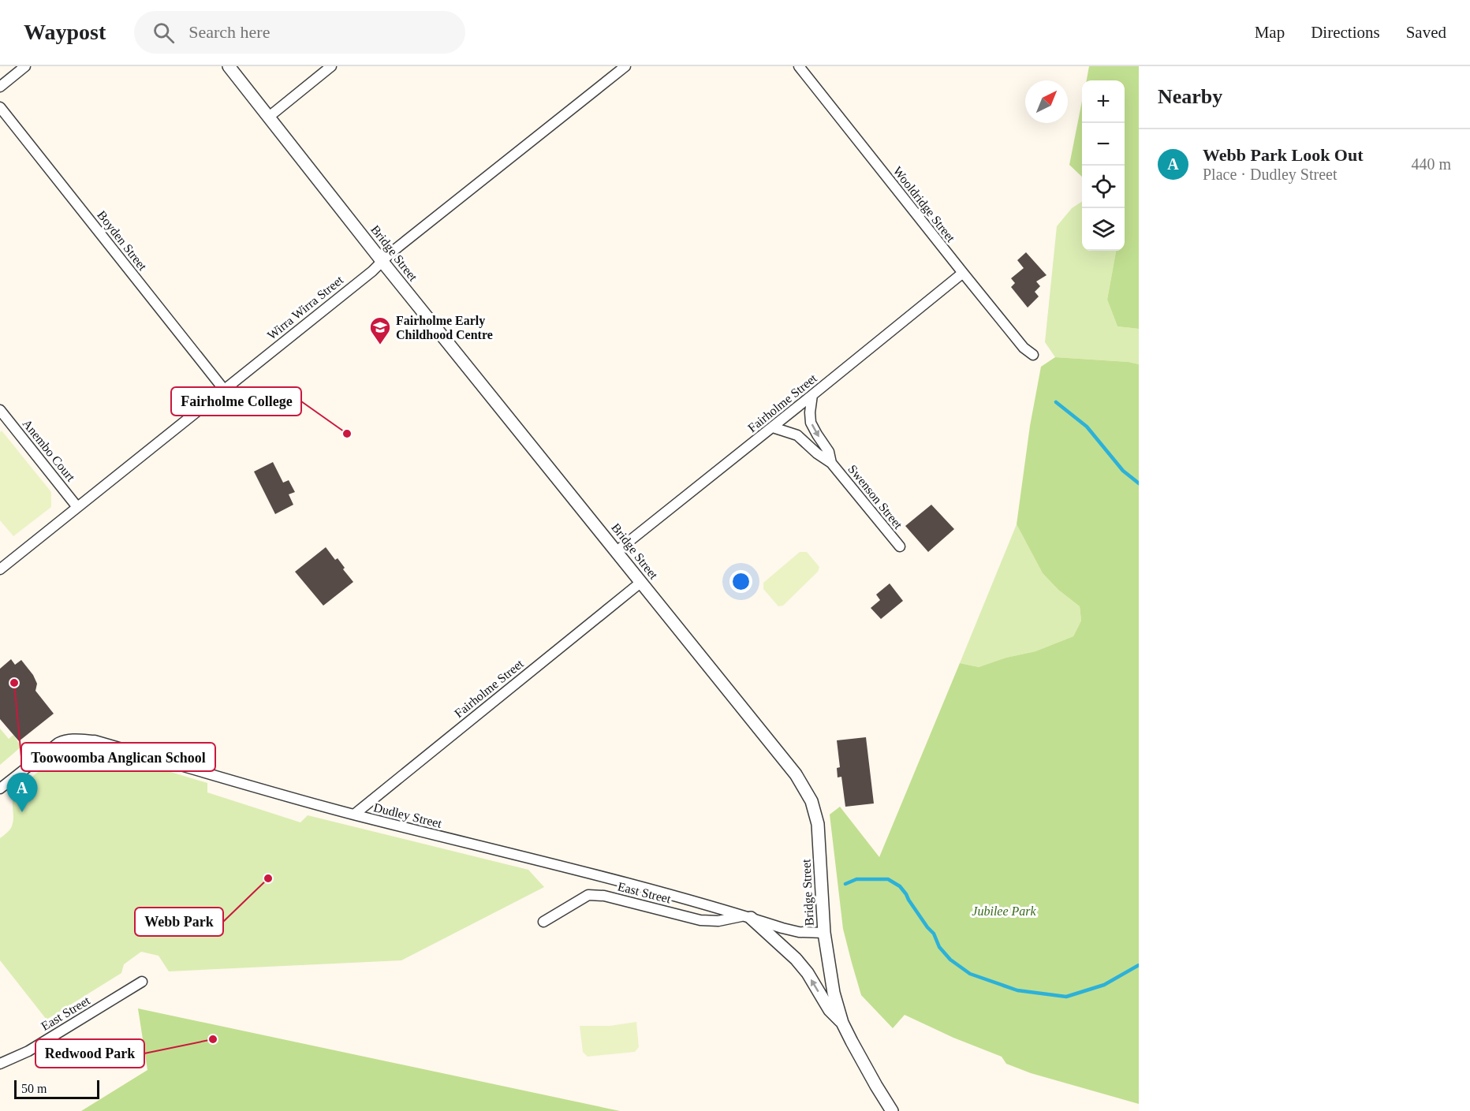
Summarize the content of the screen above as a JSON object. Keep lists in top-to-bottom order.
{
  "streets": {
    "street": [
      "Wooldridge Street",
      "Boyden Street",
      "Bridge Street",
      "Wirra Wirra Street",
      "Fairholme Street",
      "Anembo Court",
      "Swenson Street",
      "Dudley Street",
      "East Street"
    ]
  },
  "crossings": [
    ["Wooldridge Street", "Fairholme Street"],
    ["Boyden Street", "Wirra Wirra Street"],
    ["Bridge Street", "Wirra Wirra Street"],
    ["Bridge Street", "Fairholme Street"],
    ["Bridge Street", "Dudley Street"],
    ["Wirra Wirra Street", "Anembo Court"],
    ["Fairholme Street", "Swenson Street"],
    ["Fairholme Street", "Dudley Street"],
    ["Dudley Street", "East Street"]
  ],
  "parks": ["Jubilee Park"],
  "places": {
    "school or university": ["Fairholme Early Childhood Centre"],
    "other": [
      "Fairholme College",
      "Toowoomba Anglican School",
      "Webb Park",
      "Redwood Park"
    ]
  },
  "scale_bar": "50 m",
  "north": "top right",
  "page": {
    "header": "Waypost",
    "search": "Search here",
    "nav": ["Map", "Directions", "Saved"],
    "heading": "Nearby",
    "map_buttons": ["+", "−"],
    "list": [
      {
        "mark": "A",
        "name": "Webb Park Look Out",
        "note": "Place · Dudley Street",
        "value": "440 m"
      }
    ],
    "pins": "A",
    "scale": "50 m"
  }
}
